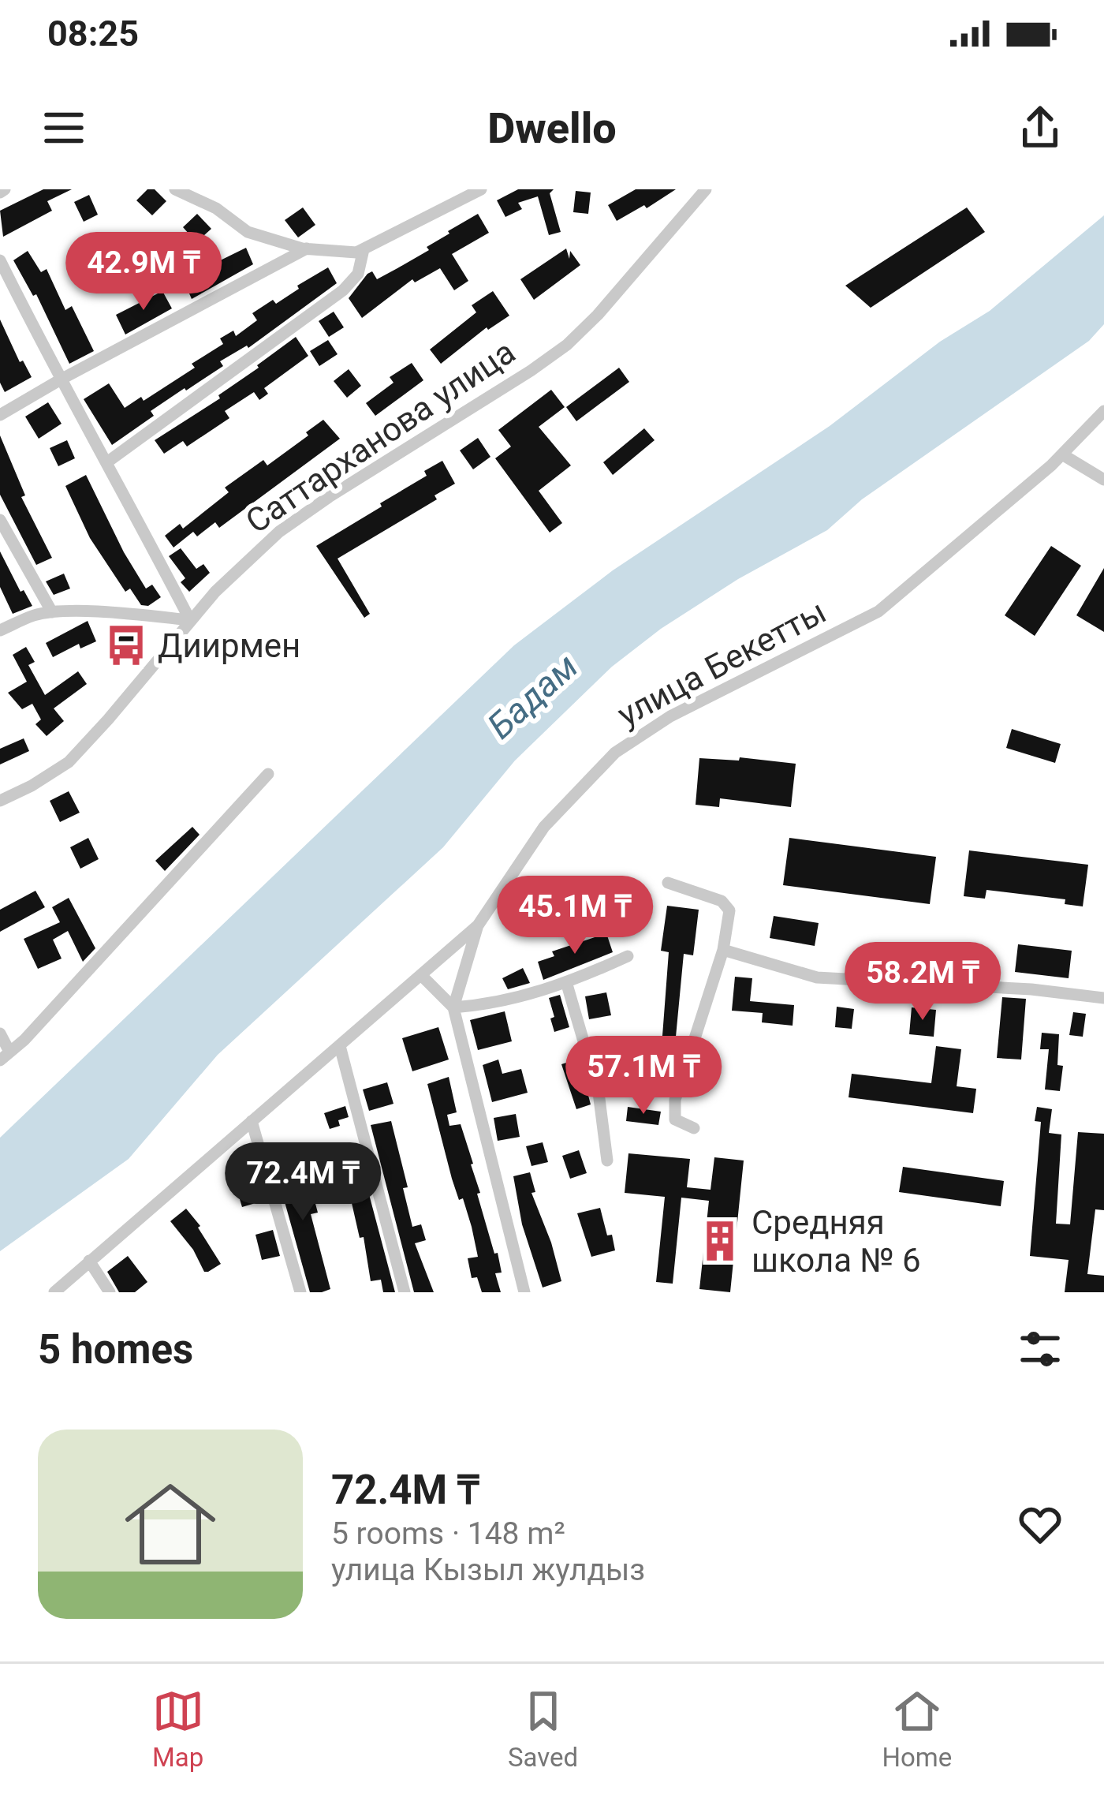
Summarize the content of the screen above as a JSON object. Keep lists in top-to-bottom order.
{
  "streets": {
    "street": ["Саттарханова улица", "улица Бекетты"]
  },
  "water": ["Бадам"],
  "places": {
    "bus stop": ["Диирмен"],
    "building": ["Средняя школа № 6"]
  },
  "page": {
    "status": "08:25",
    "header": "Dwello",
    "price": [
      "42.9M ₸",
      "45.1M ₸",
      "58.2M ₸",
      "57.1M ₸",
      "72.4M ₸"
    ],
    "heading": "5 homes",
    "list": [
      {
        "name": "72.4M ₸",
        "note": "5 rooms · 148 m² · улица Кызыл жулдыз"
      }
    ],
    "tabs": ["Map", "Saved", "Home"]
  }
}
